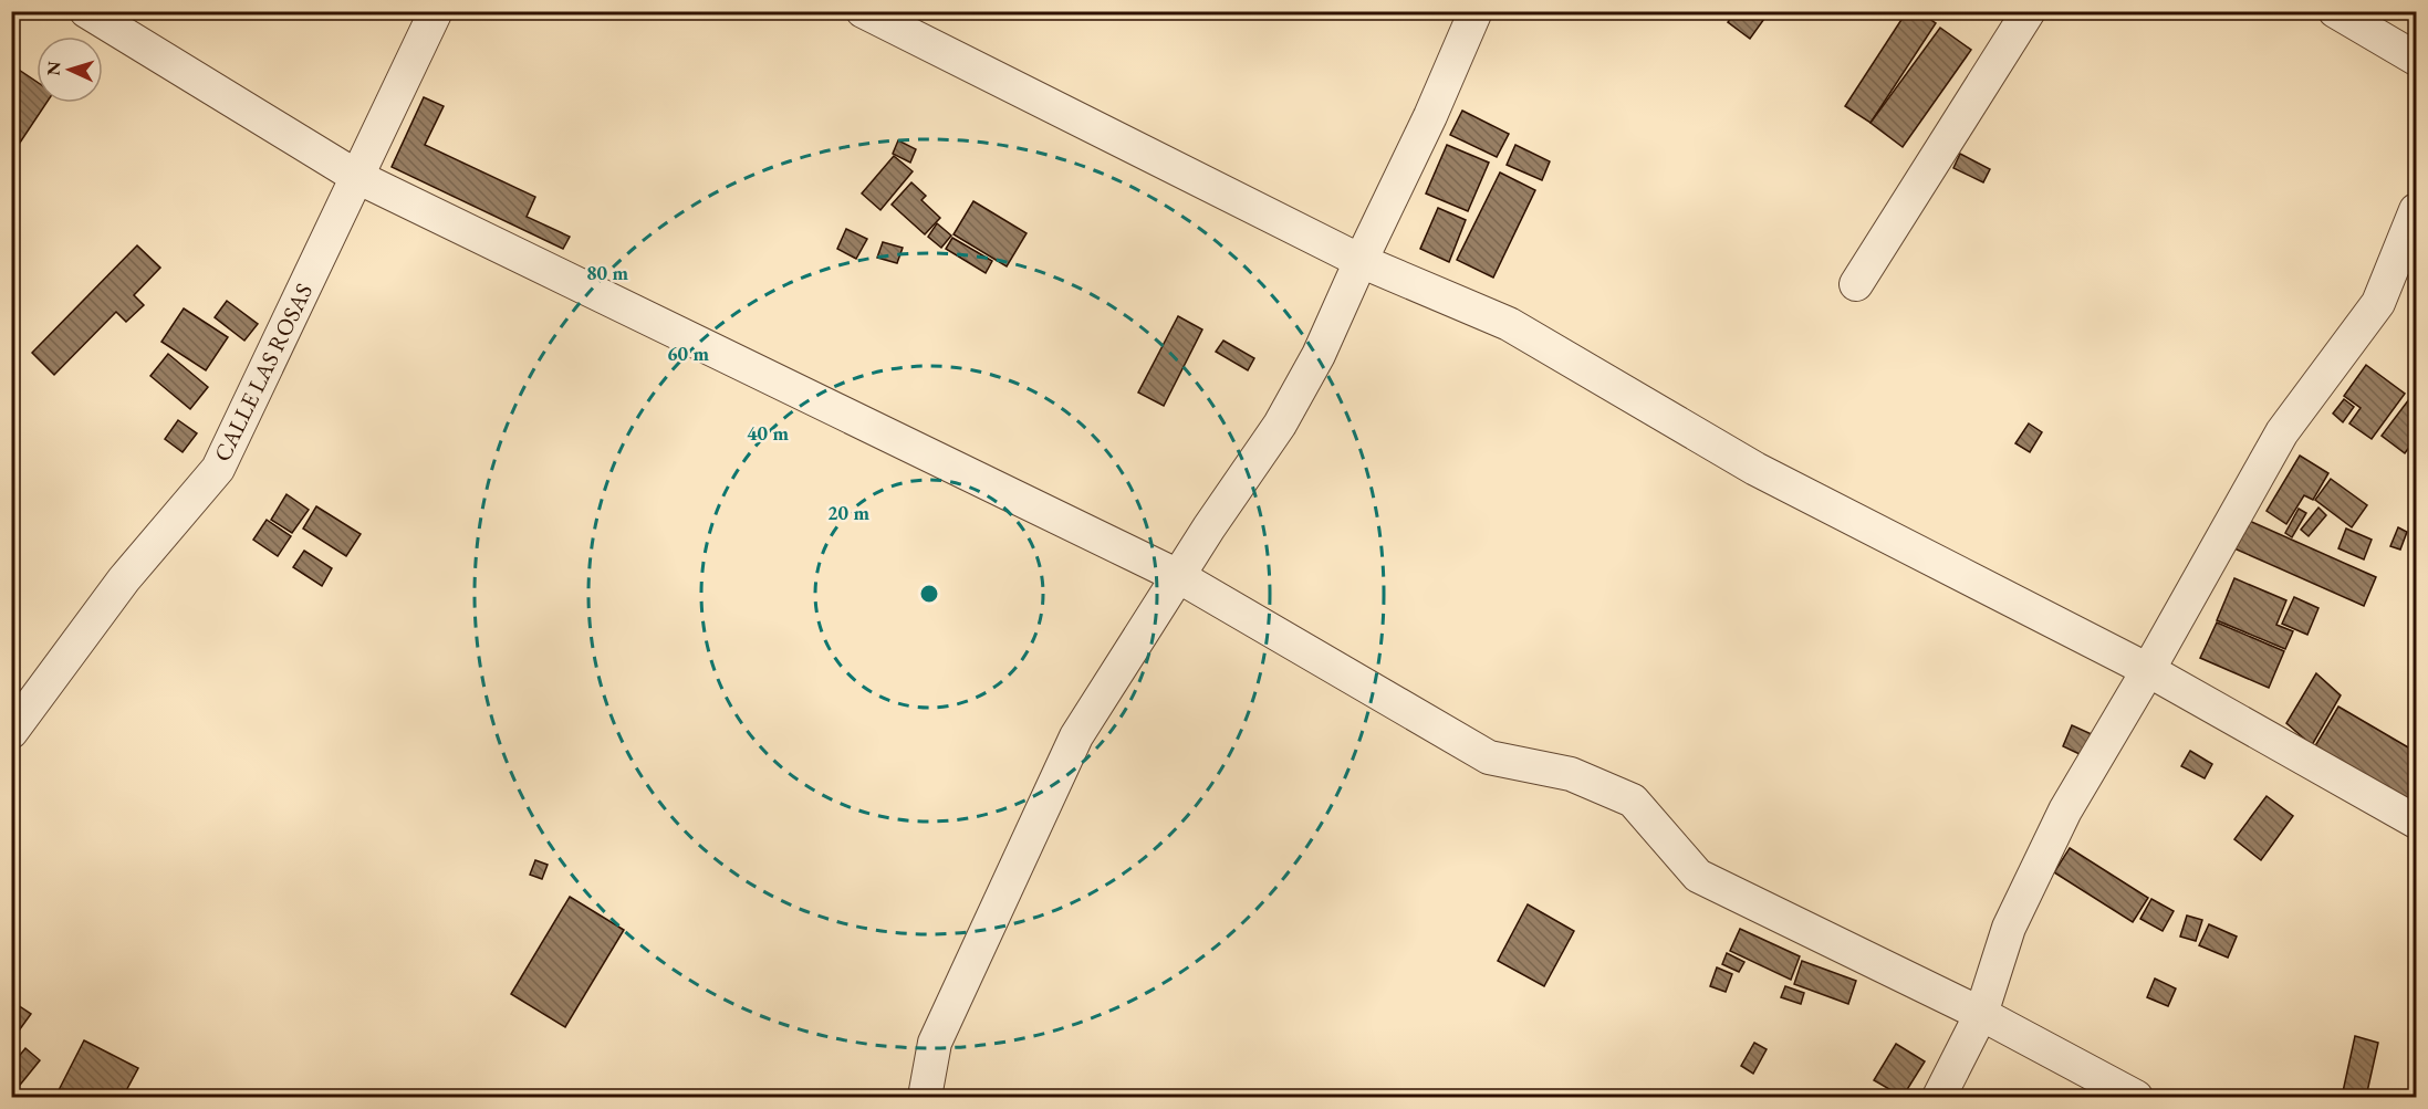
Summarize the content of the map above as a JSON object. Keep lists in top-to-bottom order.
{
  "streets": {
    "street": ["CALLE LAS ROSAS"]
  },
  "north": "left",
  "rings": [
    "80 m",
    "60 m",
    "40 m",
    "20 m"
  ]
}
